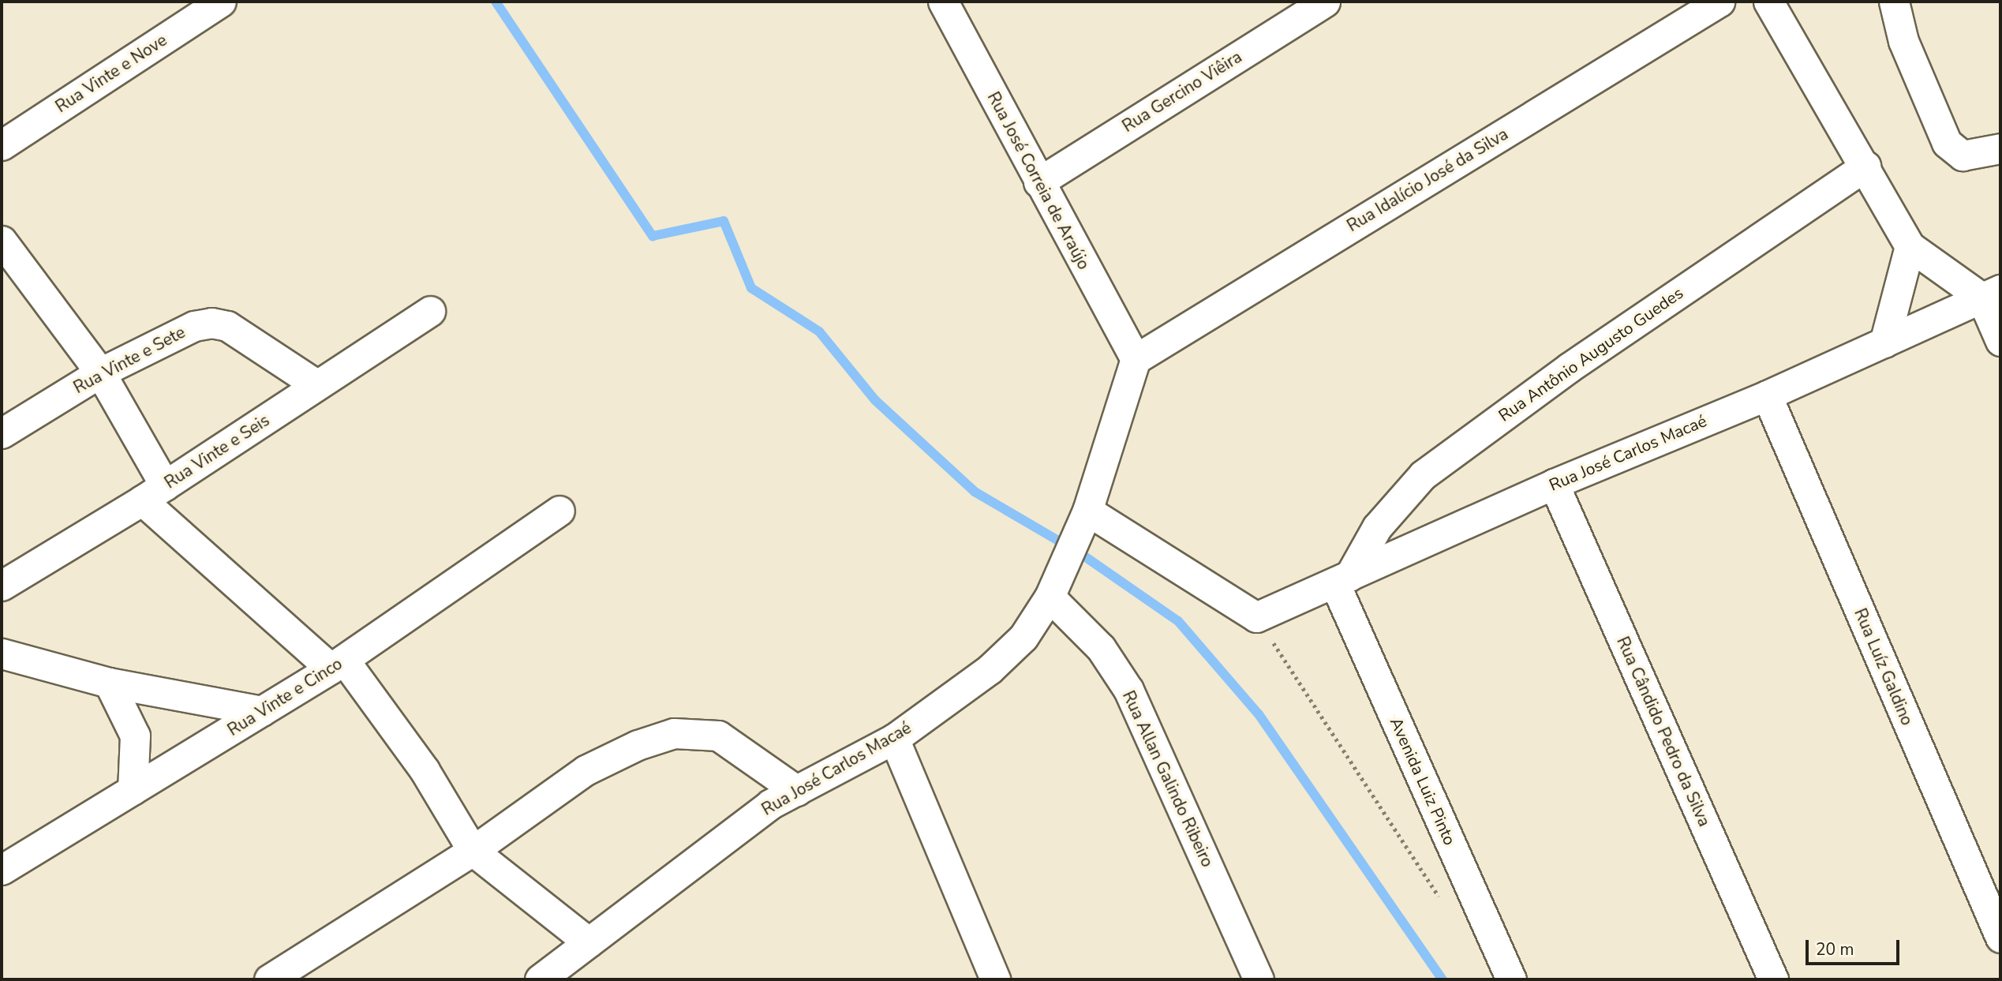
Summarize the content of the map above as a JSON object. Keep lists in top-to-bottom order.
{
  "streets": {
    "street": [
      "Rua Vinte e Nove",
      "Rua Gercino Viêira",
      "Rua Idalício José da Silva",
      "Rua José Correia de Araújo",
      "Rua Antônio Augusto Guedes",
      "Rua Vinte e Sete",
      "Rua Vinte e Seis",
      "Rua José Carlos Macaé",
      "Rua Luíz Galdino",
      "Rua Vinte e Cinco",
      "Rua Cândido Pedro da Silva",
      "Rua Allan Galindo Ribeiro",
      "Avenida Luiz Pinto"
    ]
  },
  "crossings": [
    ["Rua Gercino Viêira", "Rua José Correia de Araújo"],
    ["Rua Idalício José da Silva", "Rua José Correia de Araújo"],
    ["Rua Idalício José da Silva", "Rua José Carlos Macaé"],
    ["Rua José Correia de Araújo", "Rua José Carlos Macaé"],
    ["Rua Antônio Augusto Guedes", "Rua José Carlos Macaé"],
    ["Rua Antônio Augusto Guedes", "Avenida Luiz Pinto"],
    ["Rua Vinte e Sete", "Rua Vinte e Seis"],
    ["Rua José Carlos Macaé", "Rua Luíz Galdino"],
    ["Rua José Carlos Macaé", "Rua Cândido Pedro da Silva"],
    ["Rua José Carlos Macaé", "Rua Allan Galindo Ribeiro"],
    ["Rua José Carlos Macaé", "Avenida Luiz Pinto"]
  ],
  "scale_bar": "20 m"
}
